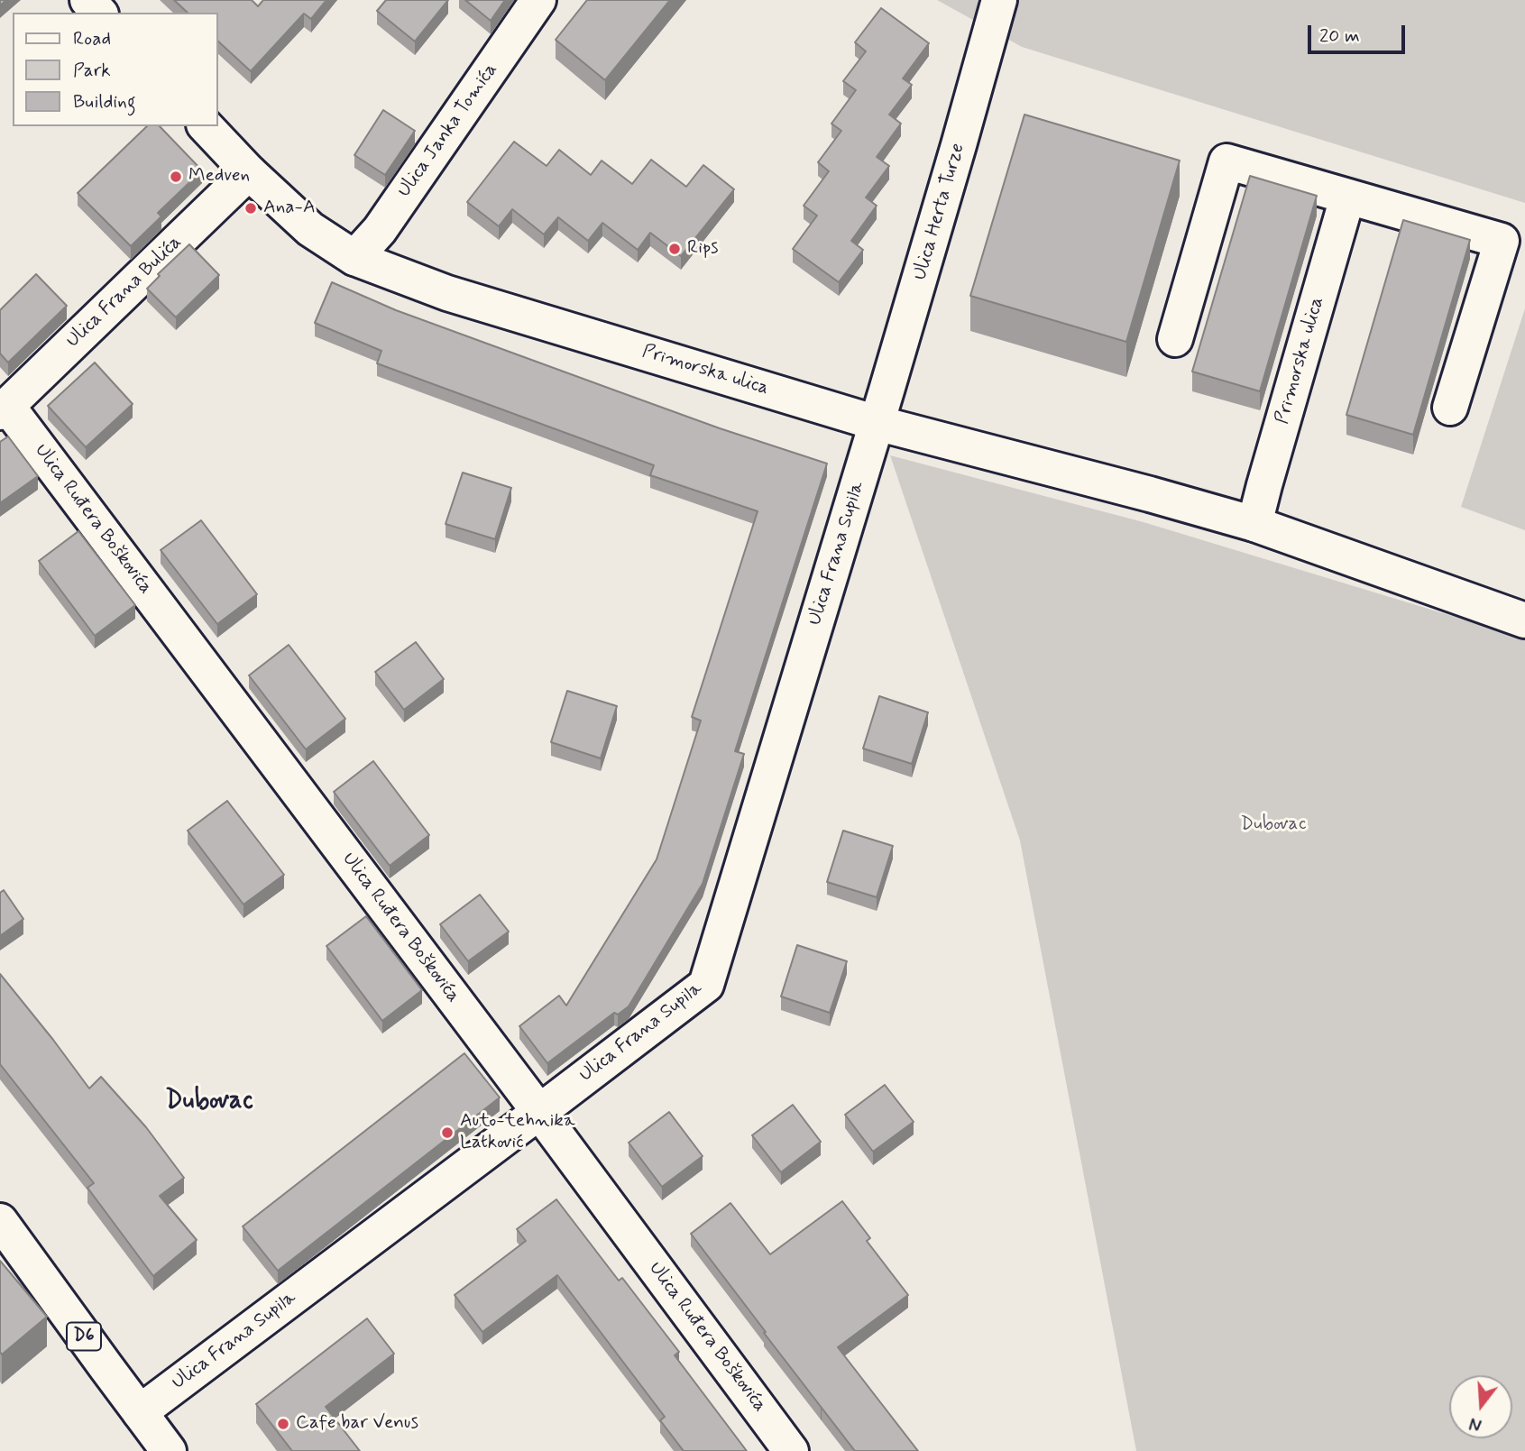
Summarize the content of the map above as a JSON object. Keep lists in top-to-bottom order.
{
  "streets": {
    "street": [
      "Ulica Janka Tomića",
      "Ulica Herta Turze",
      "Ulica Frana Bulića",
      "Primorska ulica",
      "Ulica Ruđera Boškovića",
      "Ulica Frana Supila",
      "D6"
    ]
  },
  "crossings": [
    ["Ulica Janka Tomića", "Primorska ulica"],
    ["Ulica Herta Turze", "Primorska ulica"],
    ["Ulica Herta Turze", "Ulica Frana Supila"],
    ["Ulica Frana Bulića", "Primorska ulica"],
    ["Ulica Frana Bulića", "Ulica Ruđera Boškovića"],
    ["Primorska ulica", "Ulica Frana Supila"],
    ["Ulica Ruđera Boškovića", "Ulica Frana Supila"],
    ["Ulica Frana Supila", "D6"]
  ],
  "districts": ["Dubovac"],
  "parks": ["Dubovac"],
  "places": [
    "Medven",
    "Ana-A",
    "Rips",
    "Auto-tehnika Latković",
    "Cafe bar Venus"
  ],
  "legend": ["Road", "Park", "Building"],
  "scale_bar": "20 m",
  "north": "bottom"
}
